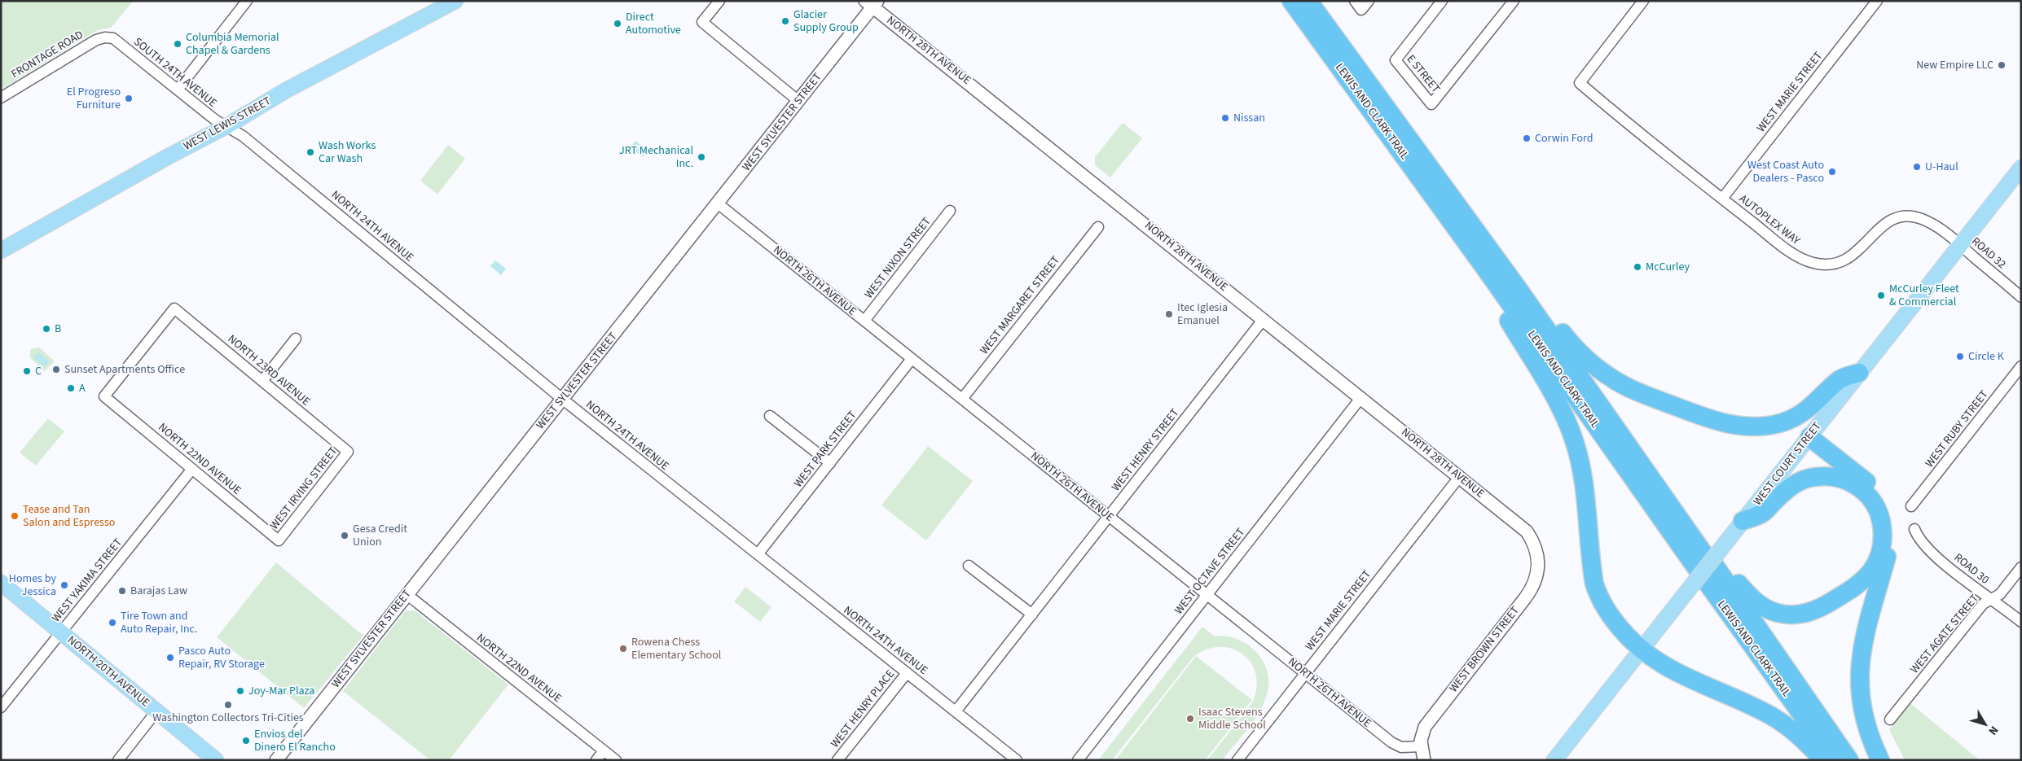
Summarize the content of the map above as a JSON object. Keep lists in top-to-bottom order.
{
  "streets": {
    "highway": ["LEWIS AND CLARK TRAIL"],
    "main road": ["WEST LEWIS STREET", "WEST COURT STREET", "NORTH 20TH AVENUE"],
    "street": [
      "NORTH 28TH AVENUE",
      "FRONTAGE ROAD",
      "SOUTH 24TH AVENUE",
      "E STREET",
      "WEST MARIE STREET",
      "WEST SYLVESTER STREET",
      "AUTOPLEX WAY",
      "NORTH 24TH AVENUE",
      "ROAD 32",
      "WEST NIXON STREET",
      "NORTH 26TH AVENUE",
      "WEST MARGARET STREET",
      "NORTH 23RD AVENUE",
      "WEST RUBY STREET",
      "WEST PARK STREET",
      "WEST HENRY STREET",
      "NORTH 22ND AVENUE",
      "WEST IRVING STREET",
      "ROAD 30",
      "WEST OCTAVE STREET",
      "WEST YAKIMA STREET",
      "WEST AGATE STREET",
      "WEST BROWN STREET",
      "WEST HENRY PLACE"
    ]
  },
  "crossings": [
    ["NORTH 28TH AVENUE", "WEST MARIE STREET"],
    ["NORTH 28TH AVENUE", "WEST SYLVESTER STREET"],
    ["NORTH 28TH AVENUE", "WEST HENRY STREET"],
    ["NORTH 28TH AVENUE", "WEST OCTAVE STREET"],
    ["NORTH 28TH AVENUE", "WEST BROWN STREET"],
    ["FRONTAGE ROAD", "SOUTH 24TH AVENUE"],
    ["SOUTH 24TH AVENUE", "WEST LEWIS STREET"],
    ["SOUTH 24TH AVENUE", "NORTH 24TH AVENUE"],
    ["WEST MARIE STREET", "AUTOPLEX WAY"],
    ["WEST MARIE STREET", "NORTH 26TH AVENUE"],
    ["WEST SYLVESTER STREET", "NORTH 24TH AVENUE"],
    ["WEST SYLVESTER STREET", "NORTH 26TH AVENUE"],
    ["WEST SYLVESTER STREET", "NORTH 22ND AVENUE"],
    ["WEST LEWIS STREET", "NORTH 24TH AVENUE"],
    ["AUTOPLEX WAY", "ROAD 32"],
    ["AUTOPLEX WAY", "WEST COURT STREET"],
    ["NORTH 24TH AVENUE", "WEST PARK STREET"],
    ["NORTH 24TH AVENUE", "WEST HENRY STREET"],
    ["NORTH 24TH AVENUE", "WEST HENRY PLACE"],
    ["ROAD 32", "WEST COURT STREET"],
    ["WEST NIXON STREET", "NORTH 26TH AVENUE"],
    ["NORTH 26TH AVENUE", "WEST MARGARET STREET"],
    ["NORTH 26TH AVENUE", "WEST PARK STREET"],
    ["NORTH 26TH AVENUE", "WEST HENRY STREET"],
    ["NORTH 26TH AVENUE", "WEST OCTAVE STREET"],
    ["NORTH 26TH AVENUE", "WEST BROWN STREET"],
    ["NORTH 23RD AVENUE", "NORTH 22ND AVENUE"],
    ["NORTH 23RD AVENUE", "WEST IRVING STREET"],
    ["NORTH 22ND AVENUE", "WEST IRVING STREET"],
    ["NORTH 22ND AVENUE", "WEST YAKIMA STREET"],
    ["ROAD 30", "WEST AGATE STREET"],
    ["WEST YAKIMA STREET", "NORTH 20TH AVENUE"]
  ],
  "places": [
    "Glacier Supply Group",
    "Direct Automotive",
    "Columbia Memorial Chapel & Gardens",
    "New Empire LLC",
    "El Progreso Furniture",
    "Nissan",
    "Corwin Ford",
    "Wash Works Car Wash",
    "JRT Mechanical Inc.",
    "U-Haul",
    "West Coast Auto Dealers - Pasco",
    "McCurley",
    "McCurley Fleet & Commercial",
    "Itec Iglesia Emanuel",
    "B",
    "Circle K",
    "Sunset Apartments Office",
    "C",
    "A",
    "Tease and Tan Salon and Espresso",
    "Gesa Credit Union",
    "Homes by Jessica",
    "Barajas Law",
    "Tire Town and Auto Repair, Inc.",
    "Rowena Chess Elementary School",
    "Pasco Auto Repair, RV Storage",
    "Joy-Mar Plaza",
    "Washington Collectors Tri-Cities",
    "Isaac Stevens Middle School",
    "Envios del Dinero El Rancho"
  ],
  "north": "bottom right"
}
